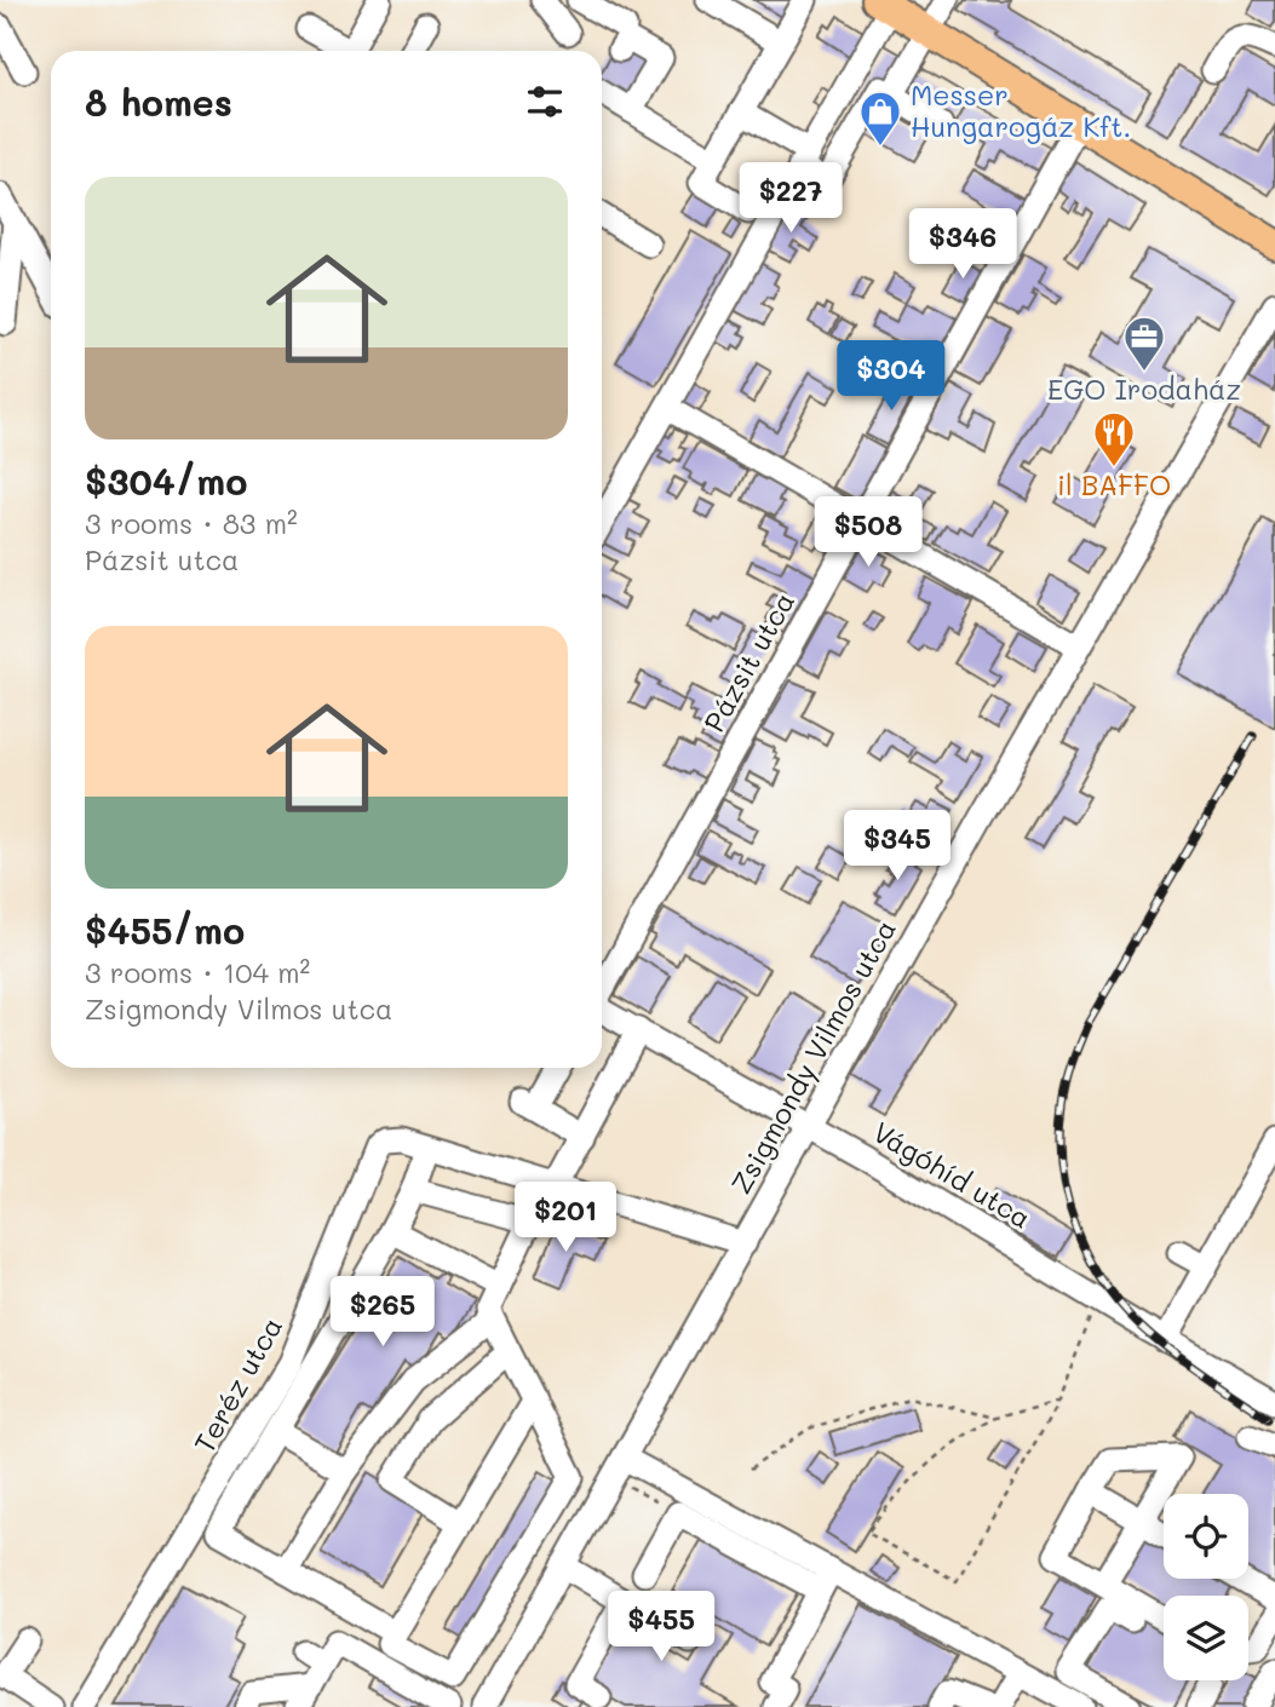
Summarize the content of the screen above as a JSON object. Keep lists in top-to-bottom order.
{
  "streets": {
    "street": [
      "Pázsit utca",
      "Zsigmondy Vilmos utca",
      "Vágóhíd utca",
      "Teréz utca"
    ]
  },
  "crossings": [
    ["Zsigmondy Vilmos utca", "Vágóhíd utca"],
    ["Zsigmondy Vilmos utca", "Teréz utca"]
  ],
  "places": {
    "shop": ["Messer Hungarogáz Kft."],
    "office": ["EGO Irodaház"],
    "restaurant": ["il BAFFO"]
  },
  "page": {
    "heading": "8 homes",
    "list": [
      {
        "name": "$304/mo",
        "note": "3 rooms · 83 m² · Pázsit utca"
      },
      {
        "name": "$455/mo",
        "note": "3 rooms · 104 m² · Zsigmondy Vilmos utca"
      }
    ],
    "price": [
      "$227",
      "$346",
      "$304",
      "$508",
      "$345",
      "$201",
      "$265",
      "$455"
    ]
  }
}
